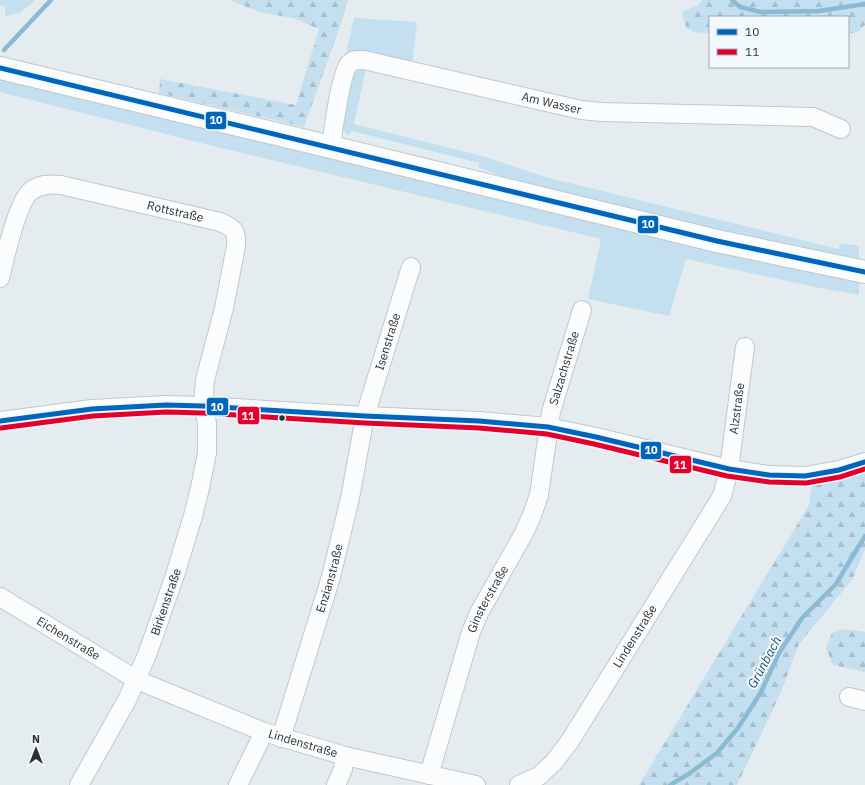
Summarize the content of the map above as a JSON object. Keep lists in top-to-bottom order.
{
  "streets": {
    "street": [
      "Am Wasser",
      "Rottstraße",
      "Isenstraße",
      "Salzachstraße",
      "Alzstraße",
      "Enzianstraße",
      "Ginsterstraße",
      "Birkenstraße",
      "Lindenstraße",
      "Eichenstraße"
    ]
  },
  "crossings": [
    ["Rottstraße", "Birkenstraße"],
    ["Isenstraße", "Enzianstraße"],
    ["Salzachstraße", "Ginsterstraße"],
    ["Alzstraße", "Lindenstraße"],
    ["Enzianstraße", "Lindenstraße"],
    ["Ginsterstraße", "Lindenstraße"],
    ["Birkenstraße", "Lindenstraße"],
    ["Birkenstraße", "Eichenstraße"],
    ["Lindenstraße", "Eichenstraße"]
  ],
  "water": ["Grünbach"],
  "lines": ["transit line 10", "transit line 11"],
  "legend": ["10", "11"],
  "north": "top"
}
